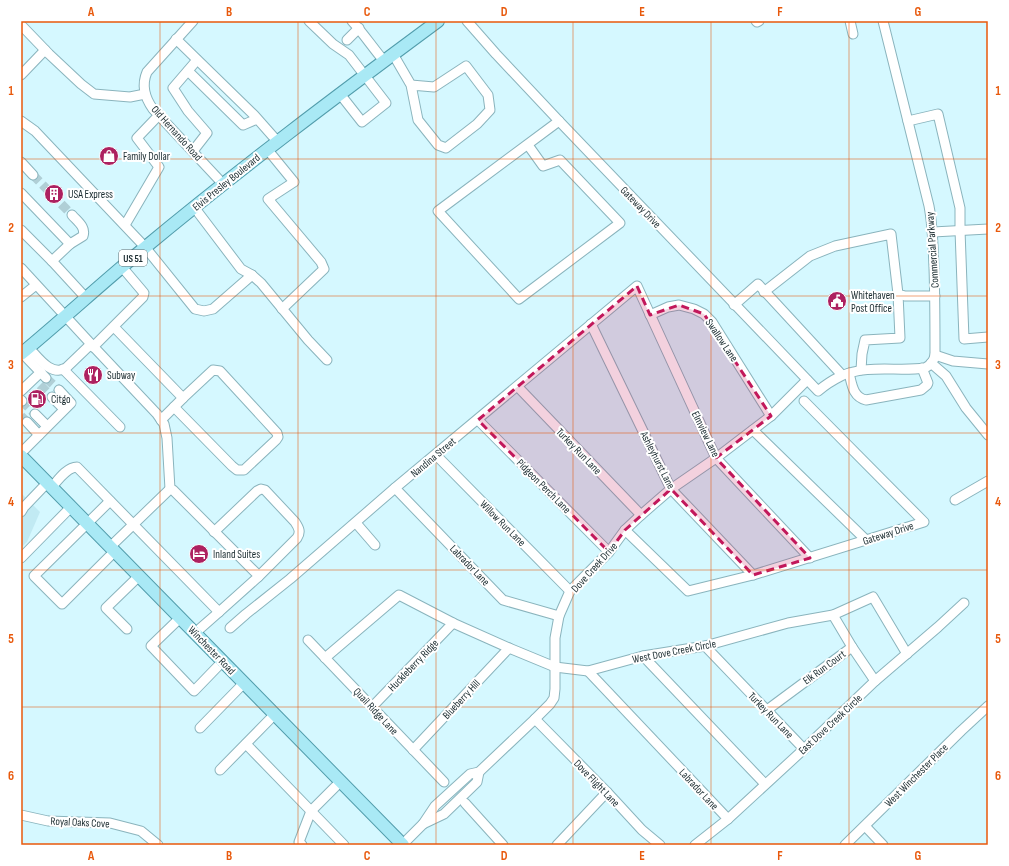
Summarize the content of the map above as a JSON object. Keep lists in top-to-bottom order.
{
  "streets": {
    "main road": ["Elvis Presley Boulevard", "US 51", "Winchester Road"],
    "street": [
      "Old Hernando Road",
      "Gateway Drive",
      "Commercial Parkway",
      "Swallow Lane",
      "Elmview Lane",
      "Turkey Run Lane",
      "Nandina Street",
      "Ashleyhurst Lane",
      "Pidgeon Perch Lane",
      "Willow Run Lane",
      "Labrador Lane",
      "Dove Creek Drive",
      "West Dove Creek Circle",
      "Huckleberry Ridge",
      "Elk Run Court",
      "Blueberry Hill",
      "Quail Ridge Lane",
      "East Dove Creek Circle",
      "West Winchester Place",
      "Dove Flight Lane",
      "Royal Oaks Cove"
    ]
  },
  "crossings": [
    ["Old Hernando Road", "Elvis Presley Boulevard"],
    ["Gateway Drive", "Elmview Lane"],
    ["Gateway Drive", "Ashleyhurst Lane"],
    ["Gateway Drive", "Dove Creek Drive"],
    ["Swallow Lane", "Elmview Lane"],
    ["Swallow Lane", "Dove Creek Drive"],
    ["Elmview Lane", "Nandina Street"],
    ["Elmview Lane", "Dove Creek Drive"],
    ["Turkey Run Lane", "Nandina Street"],
    ["Turkey Run Lane", "Dove Creek Drive"],
    ["Turkey Run Lane", "West Dove Creek Circle"],
    ["Turkey Run Lane", "Elk Run Court"],
    ["Turkey Run Lane", "East Dove Creek Circle"],
    ["Nandina Street", "Ashleyhurst Lane"],
    ["Nandina Street", "Pidgeon Perch Lane"],
    ["Nandina Street", "Willow Run Lane"],
    ["Nandina Street", "Labrador Lane"],
    ["Ashleyhurst Lane", "Dove Creek Drive"],
    ["Pidgeon Perch Lane", "Dove Creek Drive"],
    ["Willow Run Lane", "Dove Creek Drive"],
    ["Labrador Lane", "Dove Creek Drive"],
    ["Labrador Lane", "West Dove Creek Circle"],
    ["Labrador Lane", "East Dove Creek Circle"],
    ["Dove Creek Drive", "West Dove Creek Circle"],
    ["West Dove Creek Circle", "Elk Run Court"],
    ["West Dove Creek Circle", "East Dove Creek Circle"],
    ["Huckleberry Ridge", "Quail Ridge Lane"],
    ["Blueberry Hill", "Quail Ridge Lane"]
  ],
  "places": {
    "shop": ["Family Dollar"],
    "building": ["USA Express"],
    "public building": ["Whitehaven Post Office"],
    "restaurant": ["Subway"],
    "fuel station": ["Citgo"],
    "hotel": ["Inland Suites"]
  },
  "grid": {
    "columns": [
      "A",
      "B",
      "C",
      "D",
      "E",
      "F",
      "G"
    ],
    "rows": [
      "1",
      "2",
      "3",
      "4",
      "5",
      "6"
    ]
  }
}
